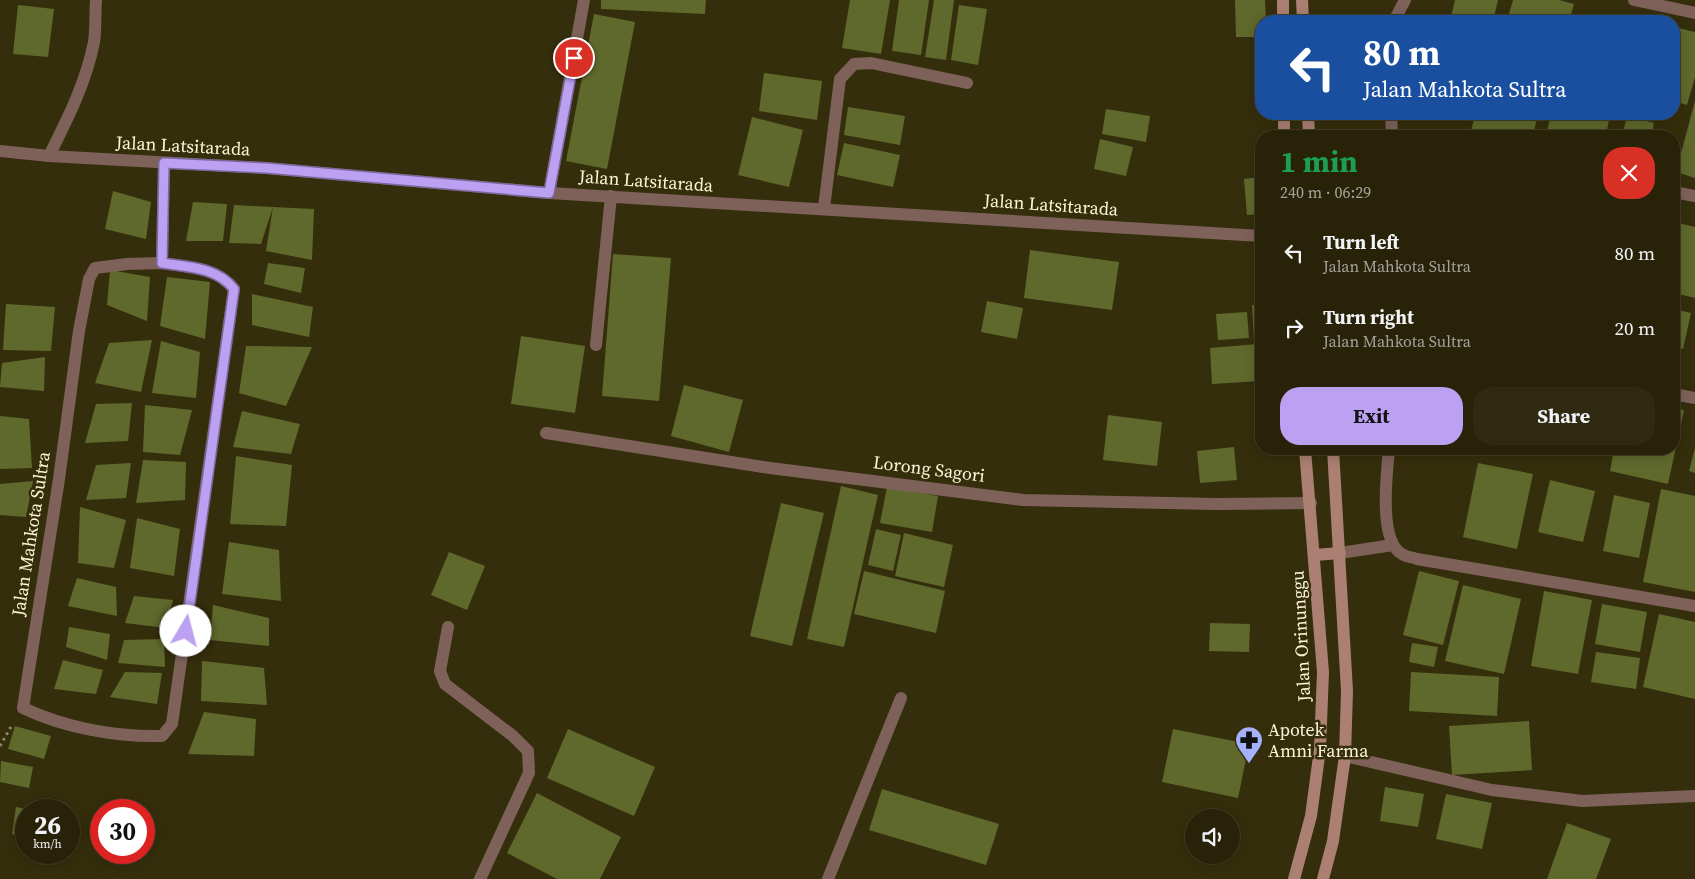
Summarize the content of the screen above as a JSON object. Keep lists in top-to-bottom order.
{
  "streets": {
    "street": [
      "Jalan Latsitarada",
      "Lorong Sagori",
      "Jalan Mahkota Sultra",
      "Jalan Orinunggu"
    ]
  },
  "crossings": [
    ["Lorong Sagori", "Jalan Orinunggu"]
  ],
  "places": {
    "pharmacy": ["Apotek Amni Farma"]
  },
  "page": {
    "turn": ["80 m", "Jalan Mahkota Sultra"],
    "heading": ["1 min", "240 m · 06:29"],
    "list": [
      {
        "name": "Turn left",
        "note": "Jalan Mahkota Sultra",
        "value": "80 m"
      },
      {
        "name": "Turn right",
        "note": "Jalan Mahkota Sultra",
        "value": "20 m"
      }
    ],
    "buttons": ["Exit", "Share"],
    "speed": "26 km/h",
    "limit": "30"
  }
}
